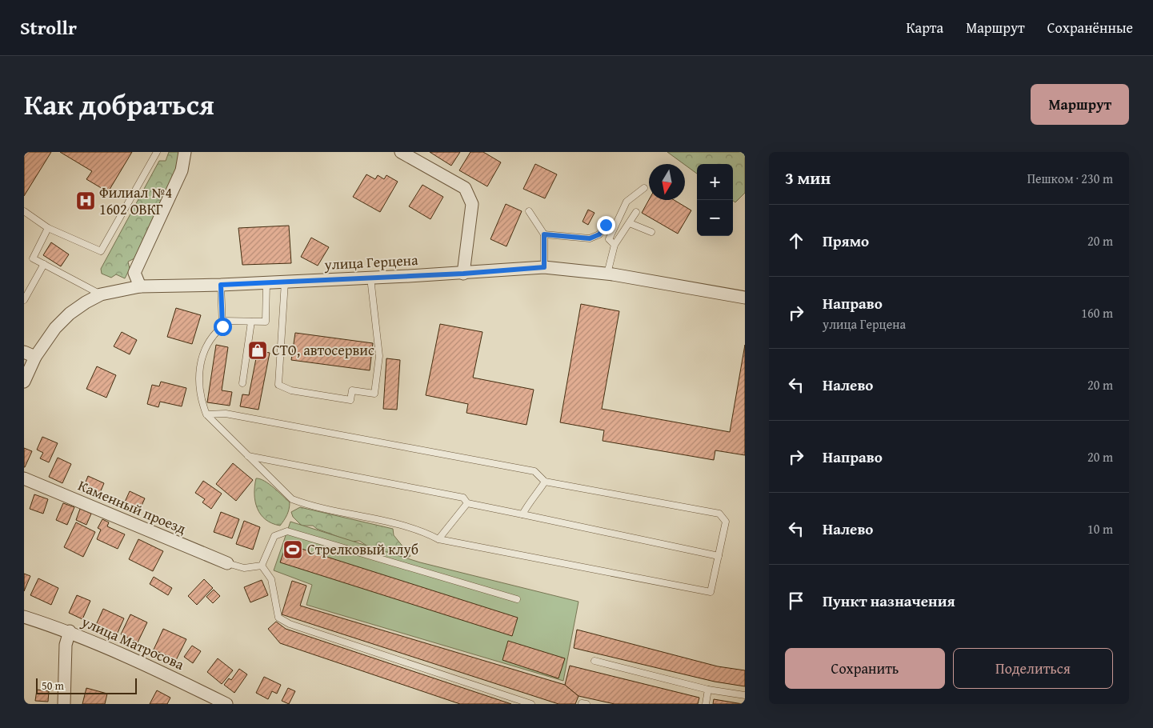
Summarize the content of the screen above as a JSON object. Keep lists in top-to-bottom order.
{
  "streets": {
    "street": ["улица Герцена", "Каменный проезд", "улица Матросова"]
  },
  "places": {
    "hospital": ["Филиал №4 1602 ОВКГ"],
    "shop": ["СТО, автосервис"],
    "sports": ["Стрелковый клуб"]
  },
  "scale_bar": "50 m",
  "north": "bottom",
  "page": {
    "header": "Strollr",
    "nav": ["Карта", "Маршрут", "Сохранённые"],
    "title": "Как добраться",
    "buttons": [
      "Маршрут",
      ["Сохранить", "Поделиться"]
    ],
    "heading": ["3 мин", "Пешком · 230 m"],
    "map_buttons": ["+", "−"],
    "list": [
      ["Прямо", "20 m"],
      ["Направо", "улица Герцена", "160 m"],
      ["Налево", "20 m"],
      ["Направо", "20 m"],
      ["Налево", "10 m"],
      "Пункт назначения"
    ],
    "scale": "50 m"
  }
}
